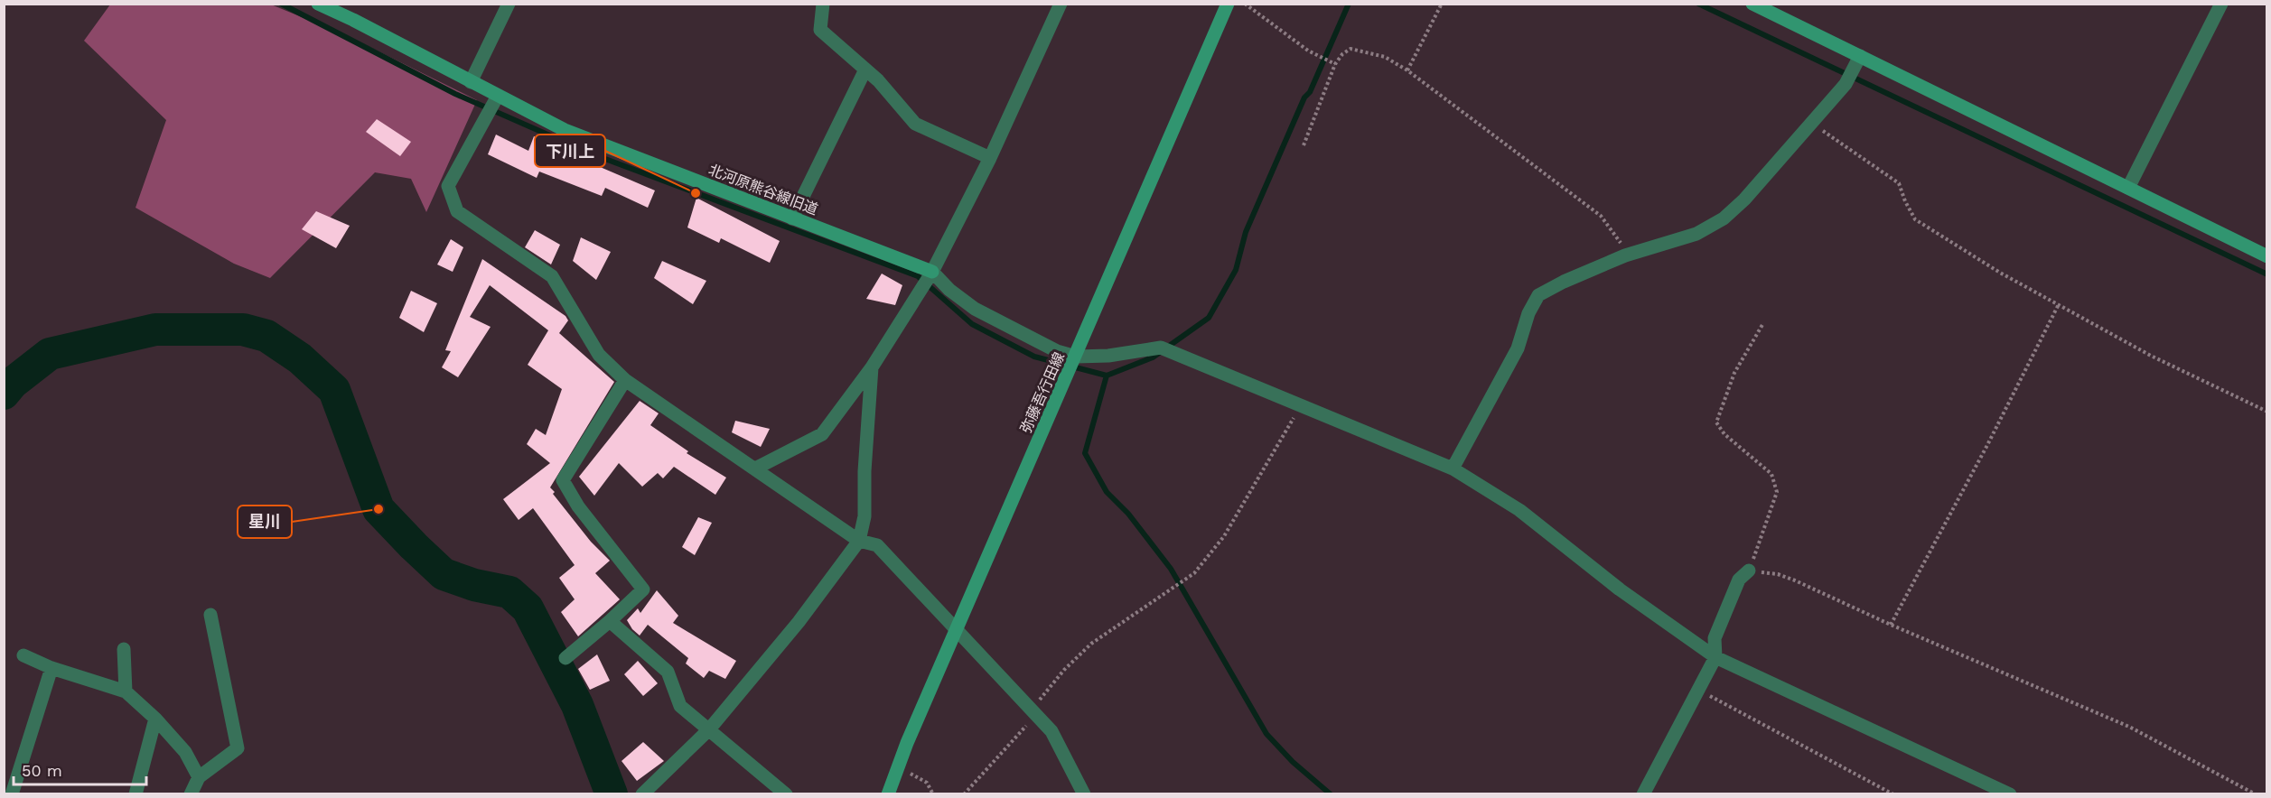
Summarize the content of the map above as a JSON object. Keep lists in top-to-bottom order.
{
  "streets": {
    "street": ["北河原熊谷線旧道", "弥藤吾行田線"]
  },
  "places": ["下川上", "星川"],
  "scale_bar": "50 m"
}
